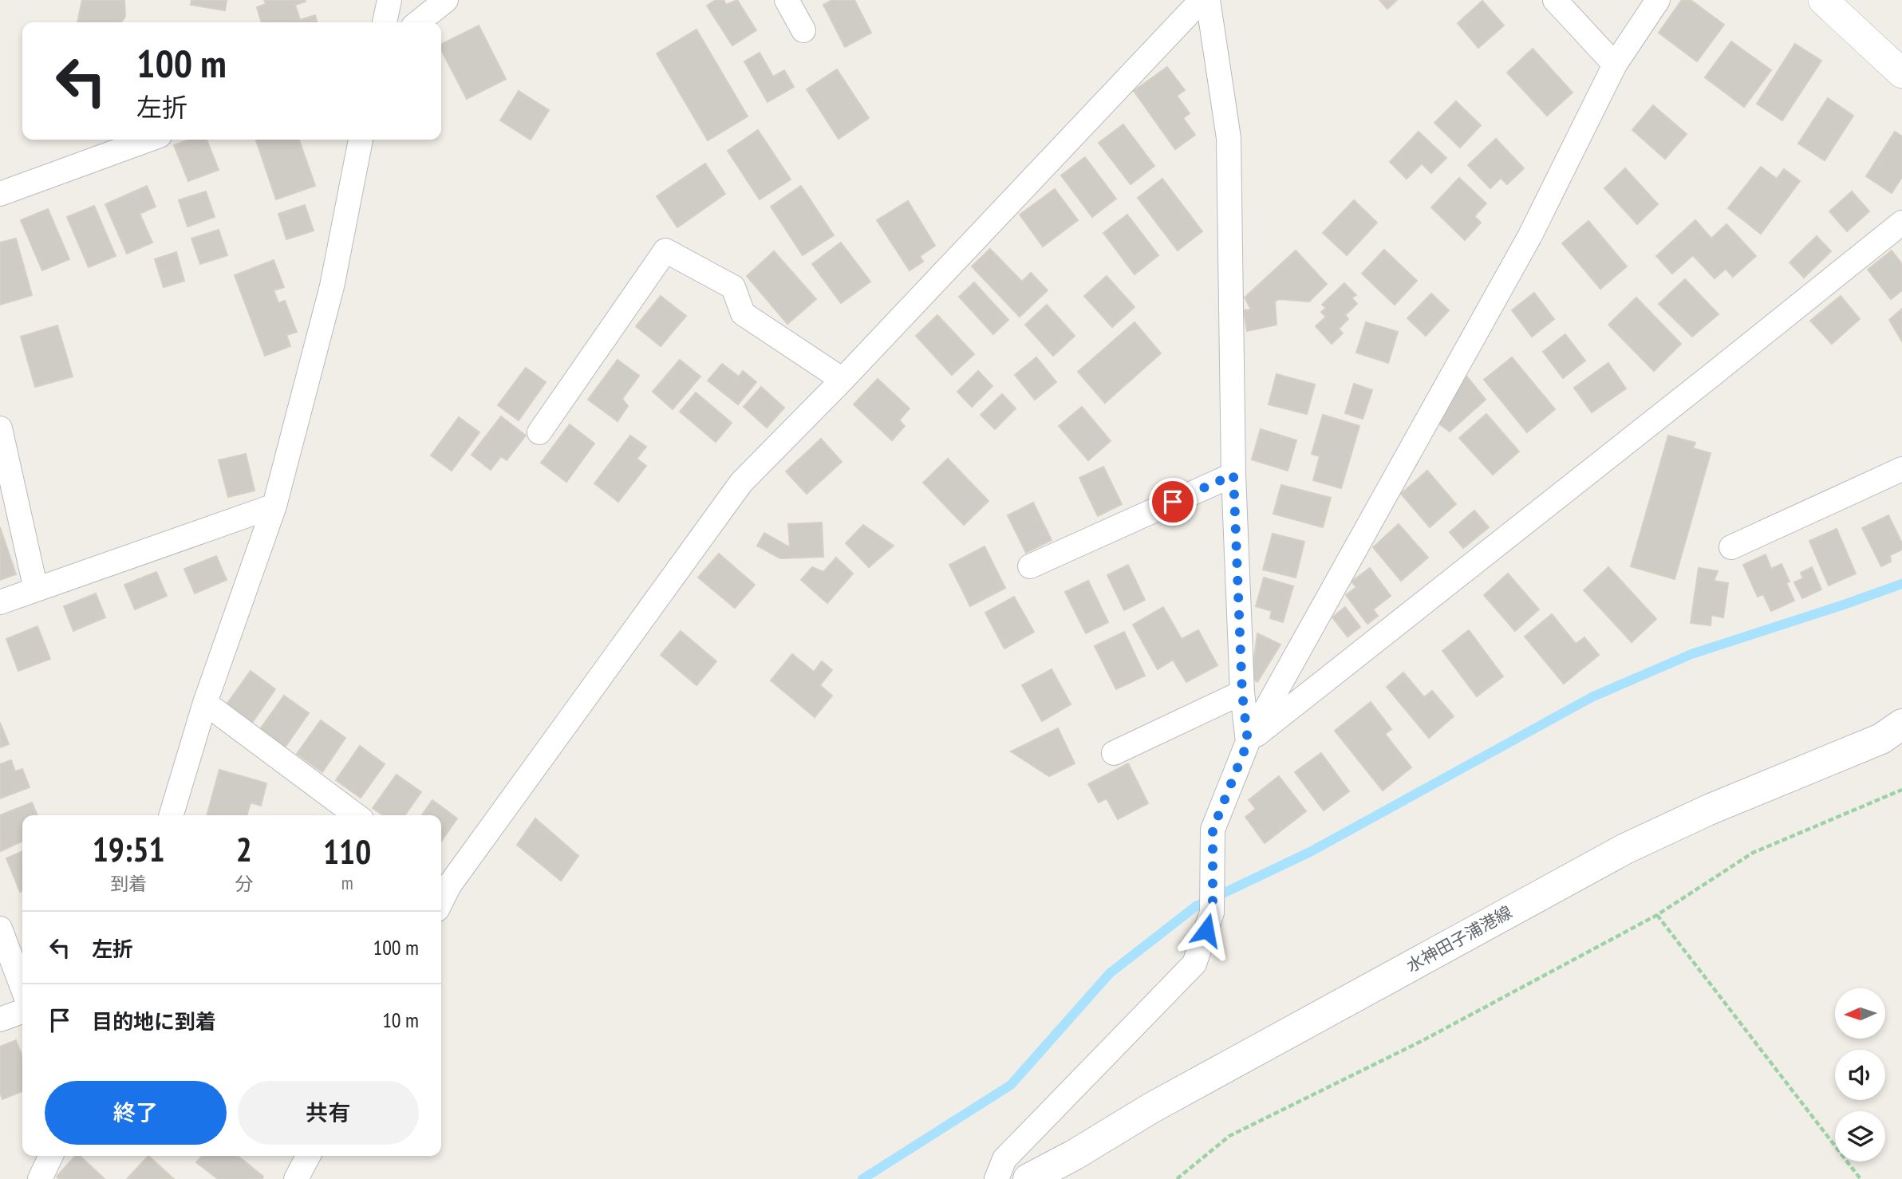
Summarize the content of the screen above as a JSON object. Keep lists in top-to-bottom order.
{
  "streets": {
    "main road": ["水神田子浦港線"]
  },
  "north": "left",
  "page": {
    "turn": ["100 m", "左折"],
    "eta": [
      "19:51",
      "到着",
      "2",
      "分",
      "110",
      "m"
    ],
    "list": [
      {
        "name": "左折",
        "value": "100 m"
      },
      {
        "name": "目的地に到着",
        "value": "10 m"
      }
    ],
    "buttons": ["終了", "共有"]
  }
}
